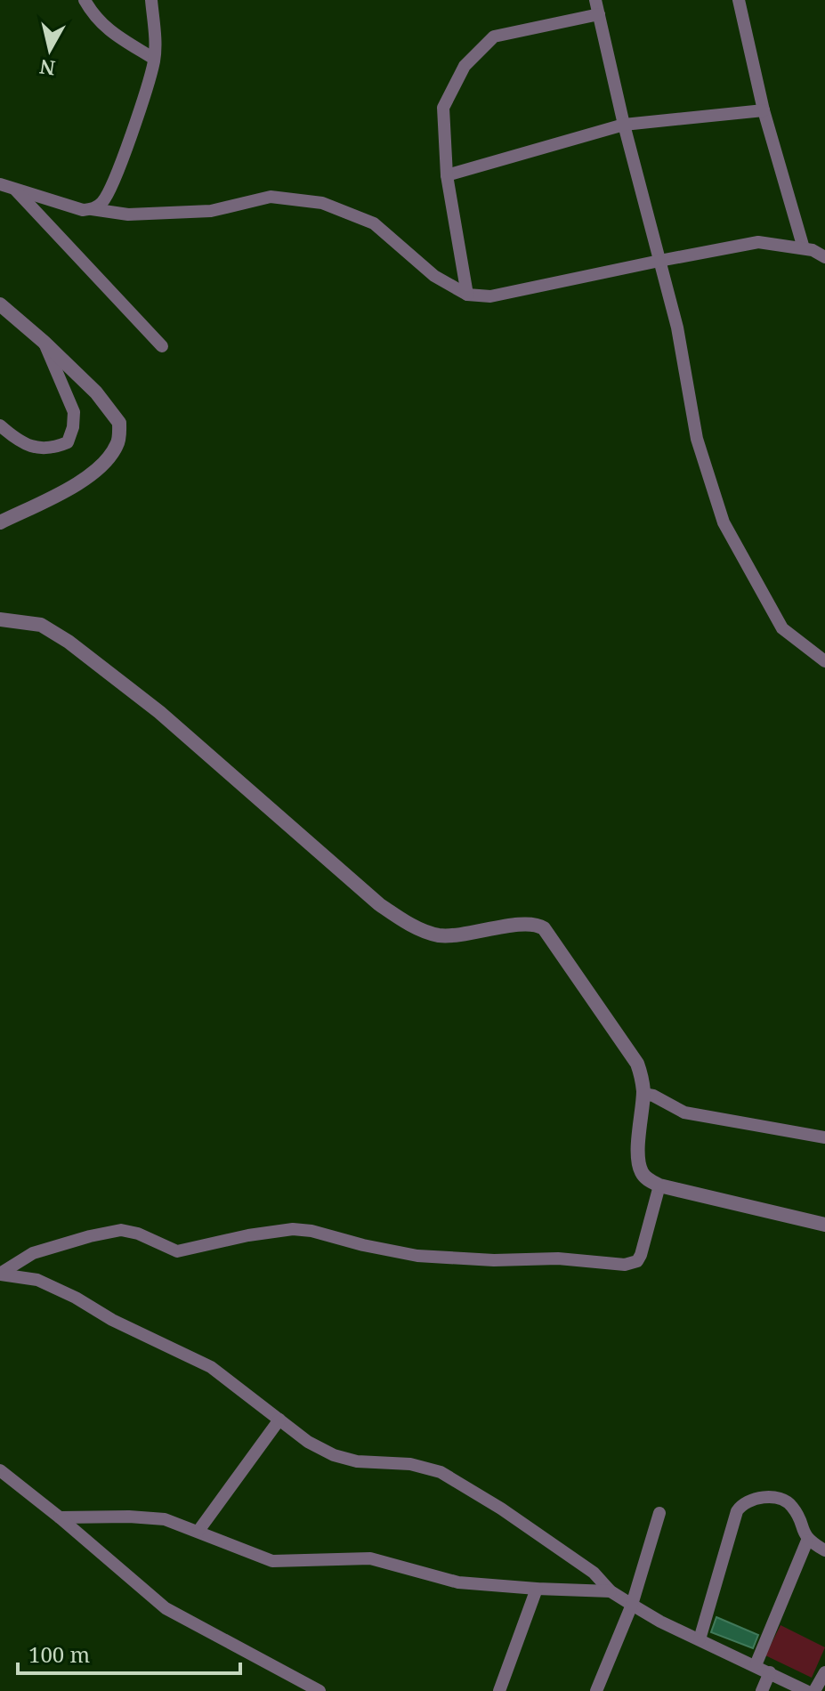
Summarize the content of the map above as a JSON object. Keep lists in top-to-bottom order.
{
  "scale_bar": "100 m",
  "north": "bottom"
}
